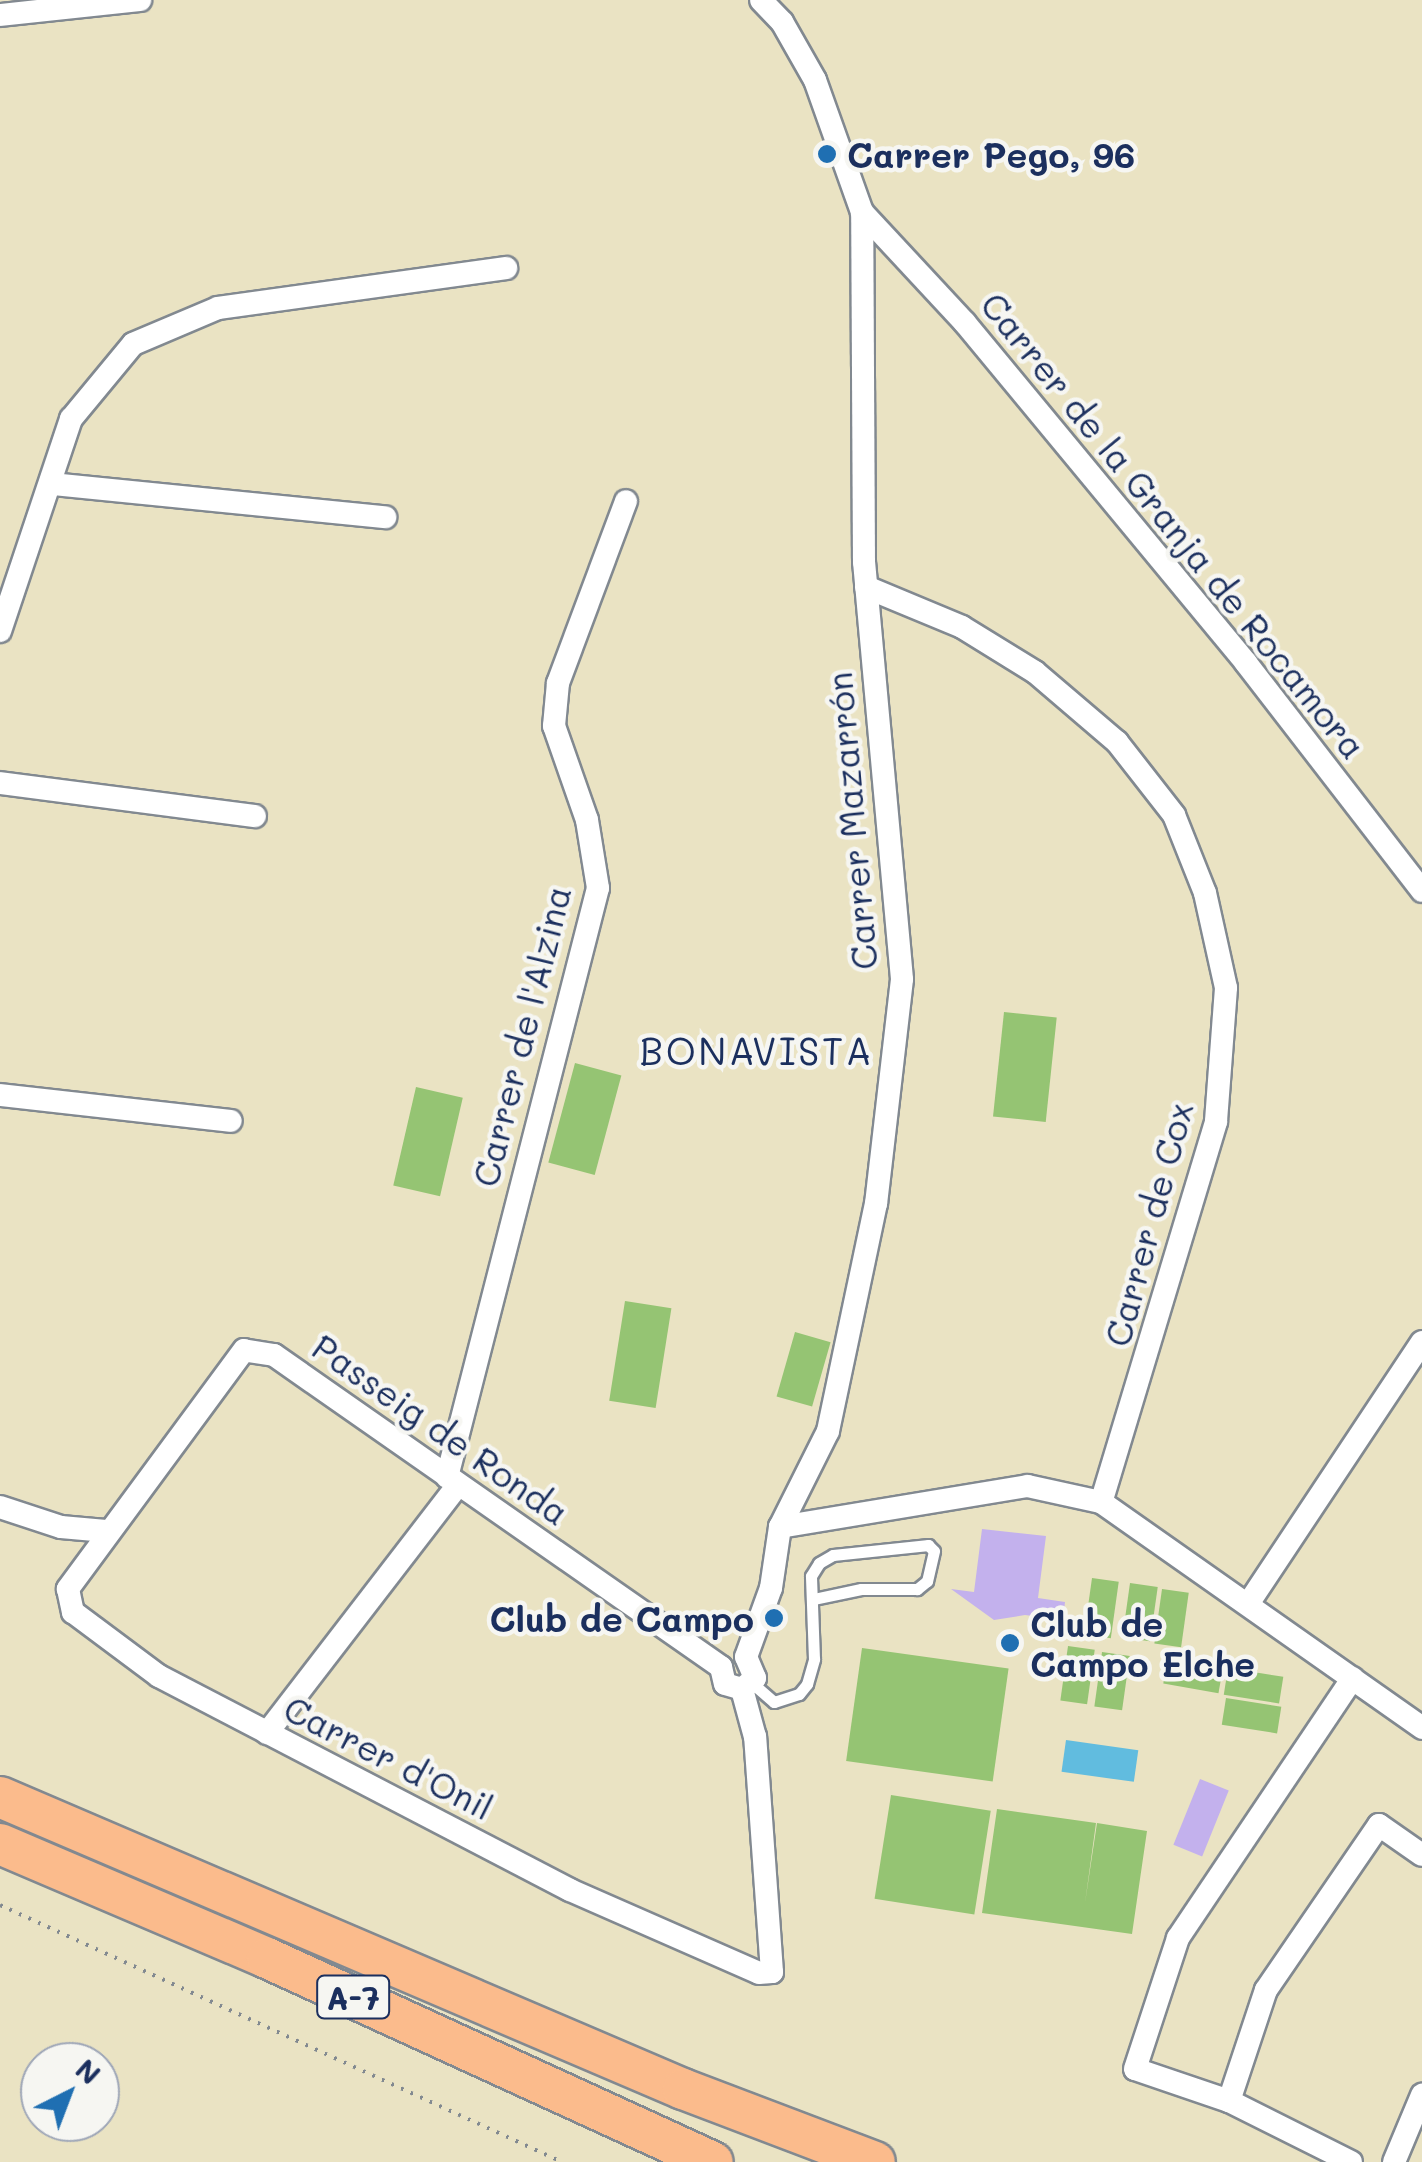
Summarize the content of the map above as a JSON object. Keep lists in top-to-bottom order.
{
  "streets": {
    "highway": ["A-7"],
    "street": [
      "Carrer de la Granja de Rocamora",
      "Carrer Mazarrón",
      "Carrer de l'Alzina",
      "Carrer de Cox",
      "Passeig de Ronda",
      "Carrer d'Onil"
    ]
  },
  "crossings": [
    ["Carrer de la Granja de Rocamora", "Carrer Mazarrón"],
    ["Carrer Mazarrón", "Carrer de Cox"],
    ["Carrer de l'Alzina", "Passeig de Ronda"],
    ["Carrer de l'Alzina", "Carrer d'Onil"],
    ["Passeig de Ronda", "Carrer d'Onil"]
  ],
  "districts": ["BONAVISTA"],
  "places": ["Carrer Pego, 96", "Club de Campo", "Club de Campo Elche"],
  "north": "top right"
}
